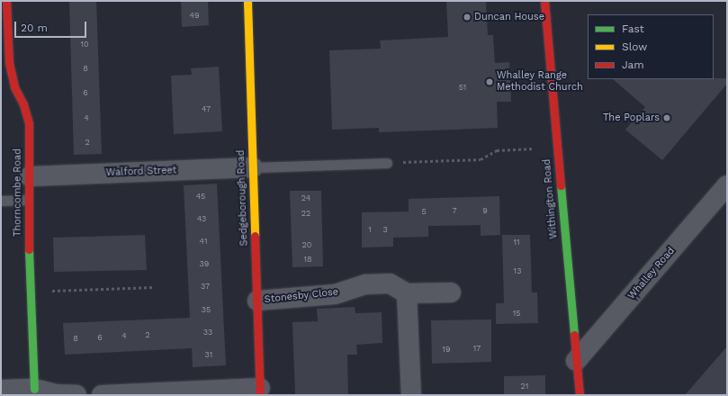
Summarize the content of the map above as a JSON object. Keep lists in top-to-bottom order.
{
  "streets": {
    "street": [
      "Walford Street",
      "Thorncombe Road",
      "Sedgeborough Road",
      "Withington Road",
      "Whalley Road",
      "Stonesby Close"
    ]
  },
  "crossings": [
    ["Walford Street", "Thorncombe Road"],
    ["Walford Street", "Sedgeborough Road"],
    ["Sedgeborough Road", "Stonesby Close"],
    ["Withington Road", "Whalley Road"]
  ],
  "places": ["Duncan House", "Whalley Range Methodist Church", "The Poplars"],
  "house_numbers": [
    "49",
    "10",
    "8",
    "51",
    "6",
    "47",
    "4",
    "2",
    "45",
    "24",
    "7",
    "9",
    "5",
    "22",
    "43",
    "1",
    "3",
    "41",
    "11",
    "20",
    "18",
    "39",
    "13",
    "37",
    "35",
    "15",
    "33",
    "2",
    "4",
    "6",
    "8",
    "17",
    "19",
    "31",
    "21"
  ],
  "legend": ["Fast", "Slow", "Jam"],
  "scale_bar": "20 m"
}
